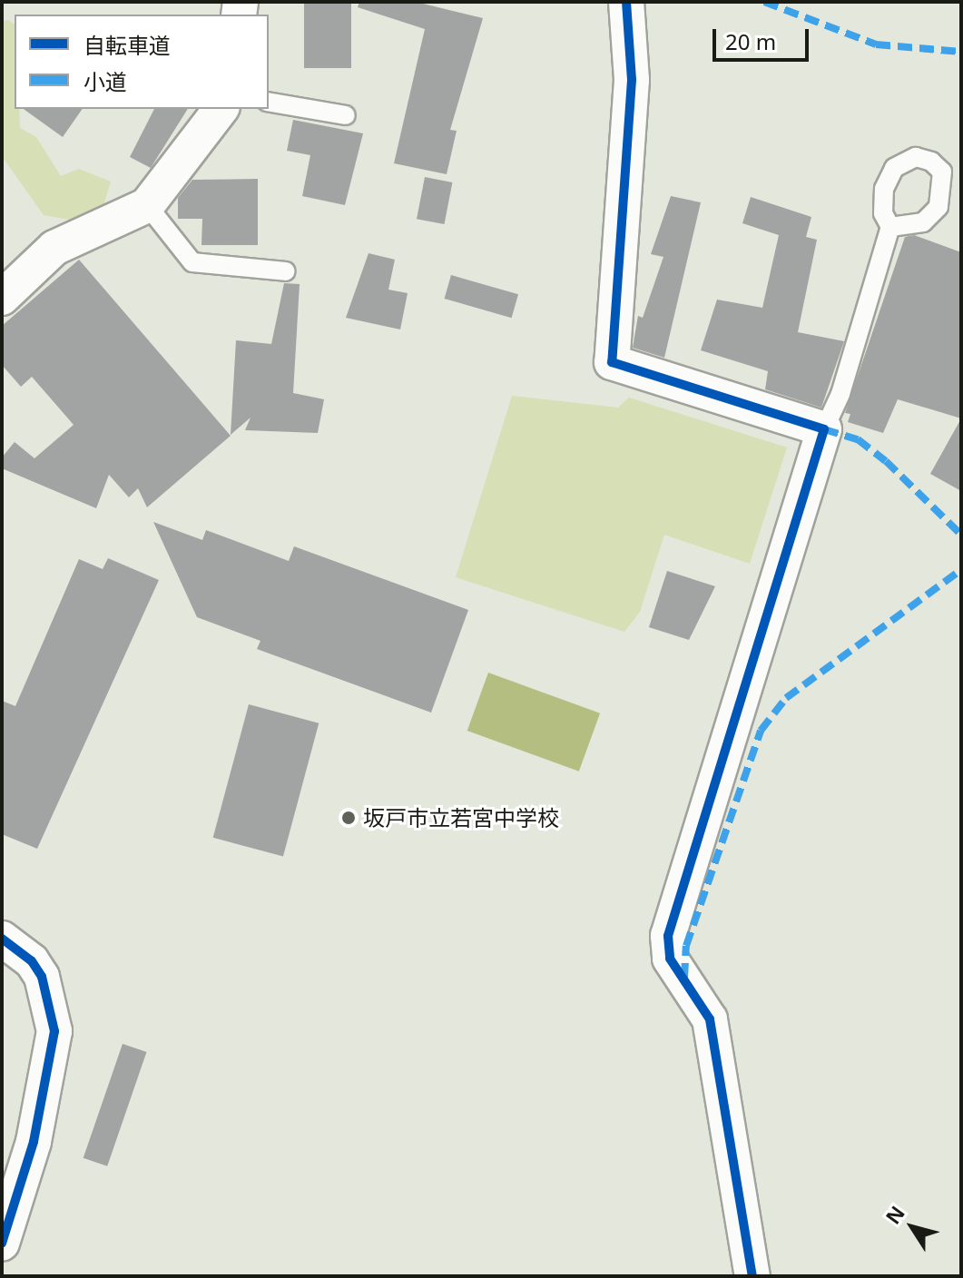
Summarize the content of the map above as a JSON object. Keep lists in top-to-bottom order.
{
  "places": ["坂戸市立若宮中学校"],
  "legend": ["自転車道", "小道"],
  "scale_bar": "20 m",
  "north": "top left"
}
